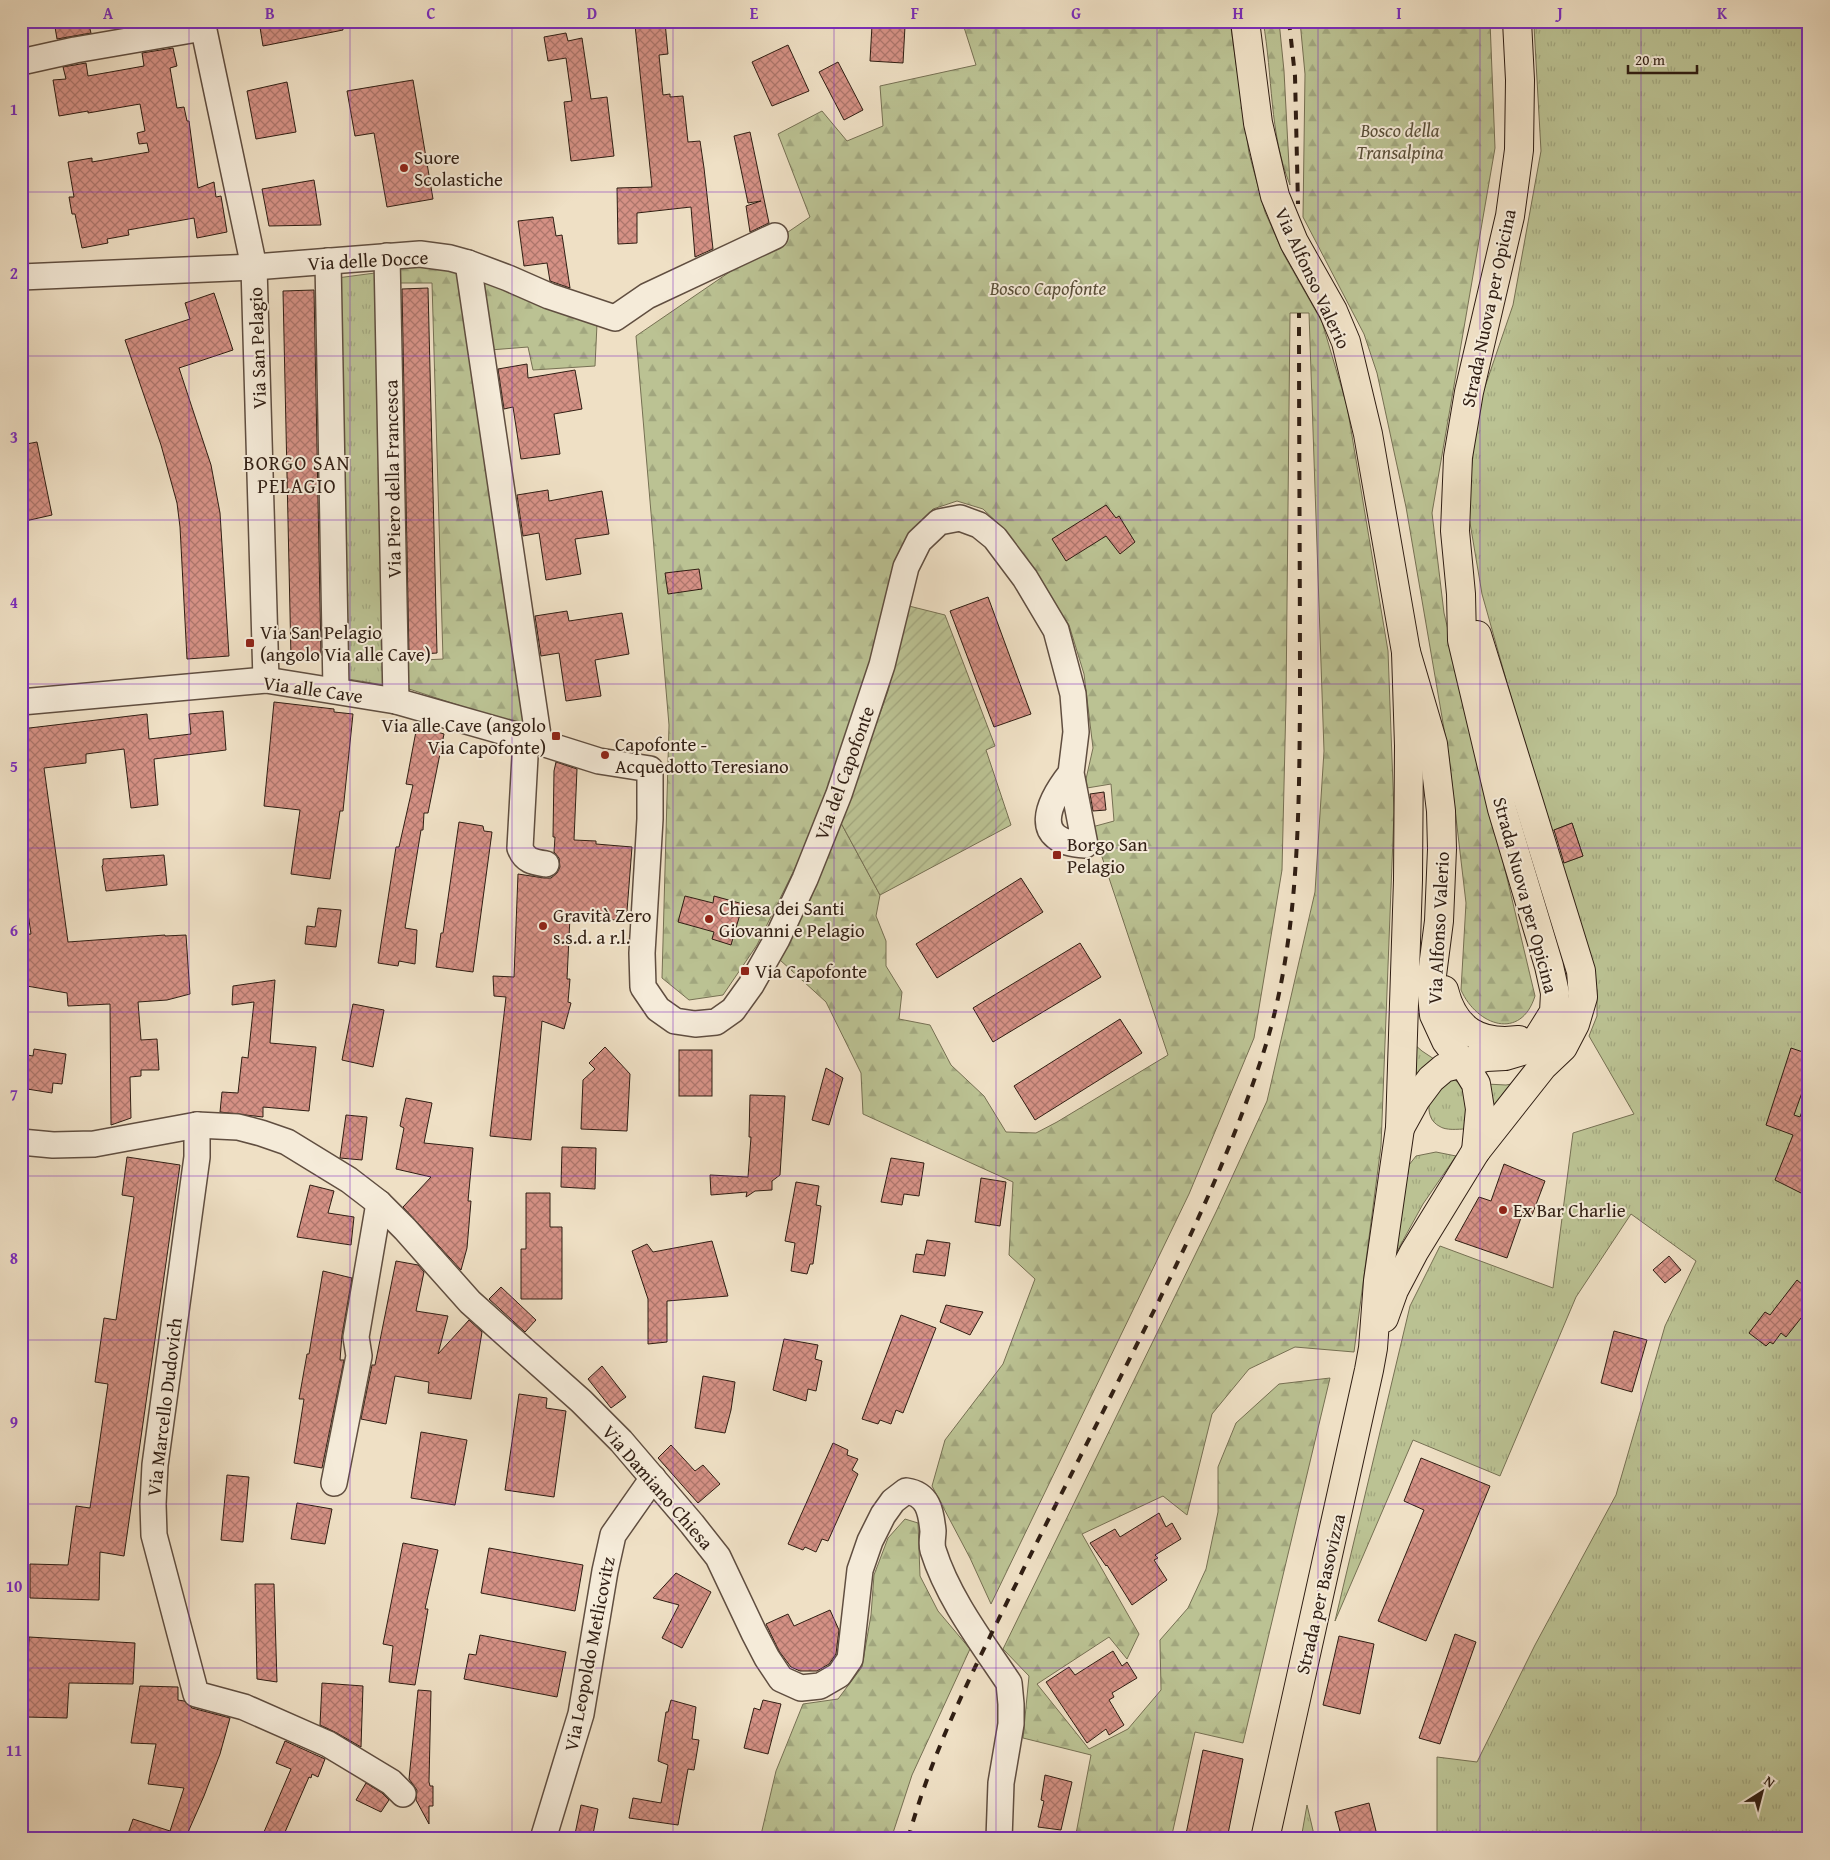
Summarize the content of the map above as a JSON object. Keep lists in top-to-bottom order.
{
  "streets": {
    "main road": ["Via Alfonso Valerio", "Strada Nuova per Opicina", "Strada per Basovizza"],
    "street": [
      "Via delle Docce",
      "Via San Pelagio",
      "Via Piero della Francesca",
      "Via alle Cave",
      "Via del Capofonte",
      "Via Marcello Dudovich",
      "Via Damiano Chiesa",
      "Via Leopoldo Metlicovitz"
    ]
  },
  "crossings": [
    ["Via delle Docce", "Via San Pelagio"],
    ["Via delle Docce", "Via Piero della Francesca"],
    ["Via Alfonso Valerio", "Strada Nuova per Opicina"],
    ["Via Alfonso Valerio", "Strada per Basovizza"],
    ["Strada Nuova per Opicina", "Strada per Basovizza"],
    ["Via San Pelagio", "Via alle Cave"],
    ["Via Piero della Francesca", "Via alle Cave"],
    ["Via alle Cave", "Via del Capofonte"],
    ["Via Marcello Dudovich", "Via Damiano Chiesa"],
    ["Via Damiano Chiesa", "Via Leopoldo Metlicovitz"]
  ],
  "districts": ["BORGO SAN PELAGIO"],
  "parks": ["Bosco della Transalpina", "Bosco Capofonte"],
  "places": {
    "other": [
      "Suore Scolastiche",
      "Capofonte - Acquedotto Teresiano",
      "Chiesa dei Santi Giovanni e Pelagio",
      "Gravità Zero s.s.d. a r.l.",
      "Ex Bar Charlie"
    ],
    "transit": [
      "Via San Pelagio (angolo Via alle Cave)",
      "Via alle Cave (angolo Via Capofonte)",
      "Borgo San Pelagio",
      "Via Capofonte"
    ]
  },
  "scale_bar": "20 m",
  "north": "top right",
  "grid": {
    "columns": [
      "A",
      "B",
      "C",
      "D",
      "E",
      "F",
      "G",
      "H",
      "I",
      "J",
      "K"
    ],
    "rows": [
      "1",
      "2",
      "3",
      "4",
      "5",
      "6",
      "7",
      "8",
      "9",
      "10",
      "11"
    ]
  }
}
